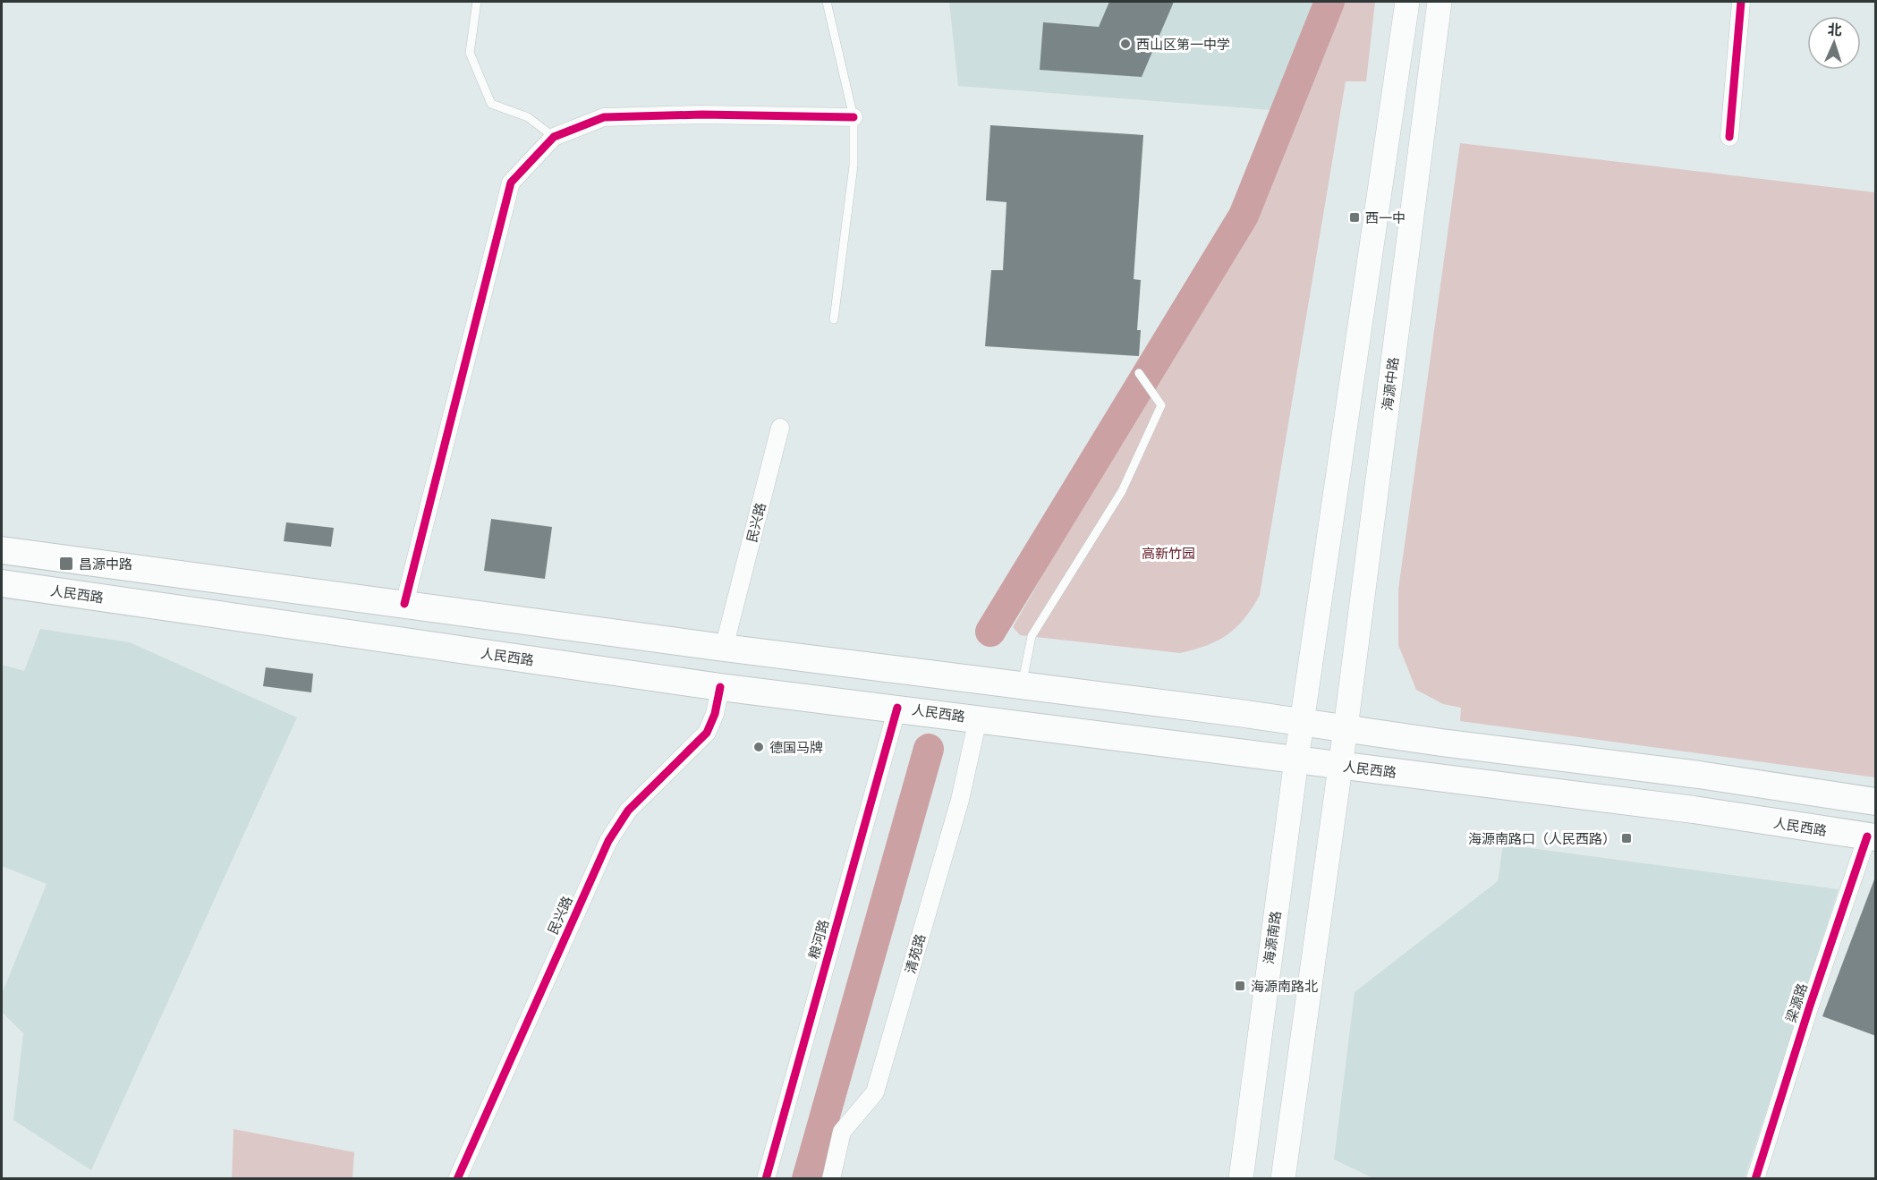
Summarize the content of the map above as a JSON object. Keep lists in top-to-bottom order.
{
  "streets": {
    "main road": ["海源中路", "人民西路", "海源南路"],
    "street": [
      "民兴路",
      "粮河路",
      "清苑路",
      "梁源路"
    ]
  },
  "crossings": [
    ["海源中路", "人民西路"],
    ["民兴路", "人民西路"],
    ["人民西路", "海源南路"],
    ["人民西路", "粮河路"],
    ["人民西路", "清苑路"],
    ["人民西路", "梁源路"]
  ],
  "parks": ["高新竹园"],
  "places": {
    "other": ["西山区第一中学", "德国马牌"],
    "transit": [
      "西一中",
      "昌源中路",
      "海源南路口（人民西路）",
      "海源南路北"
    ]
  },
  "north": "top"
}
